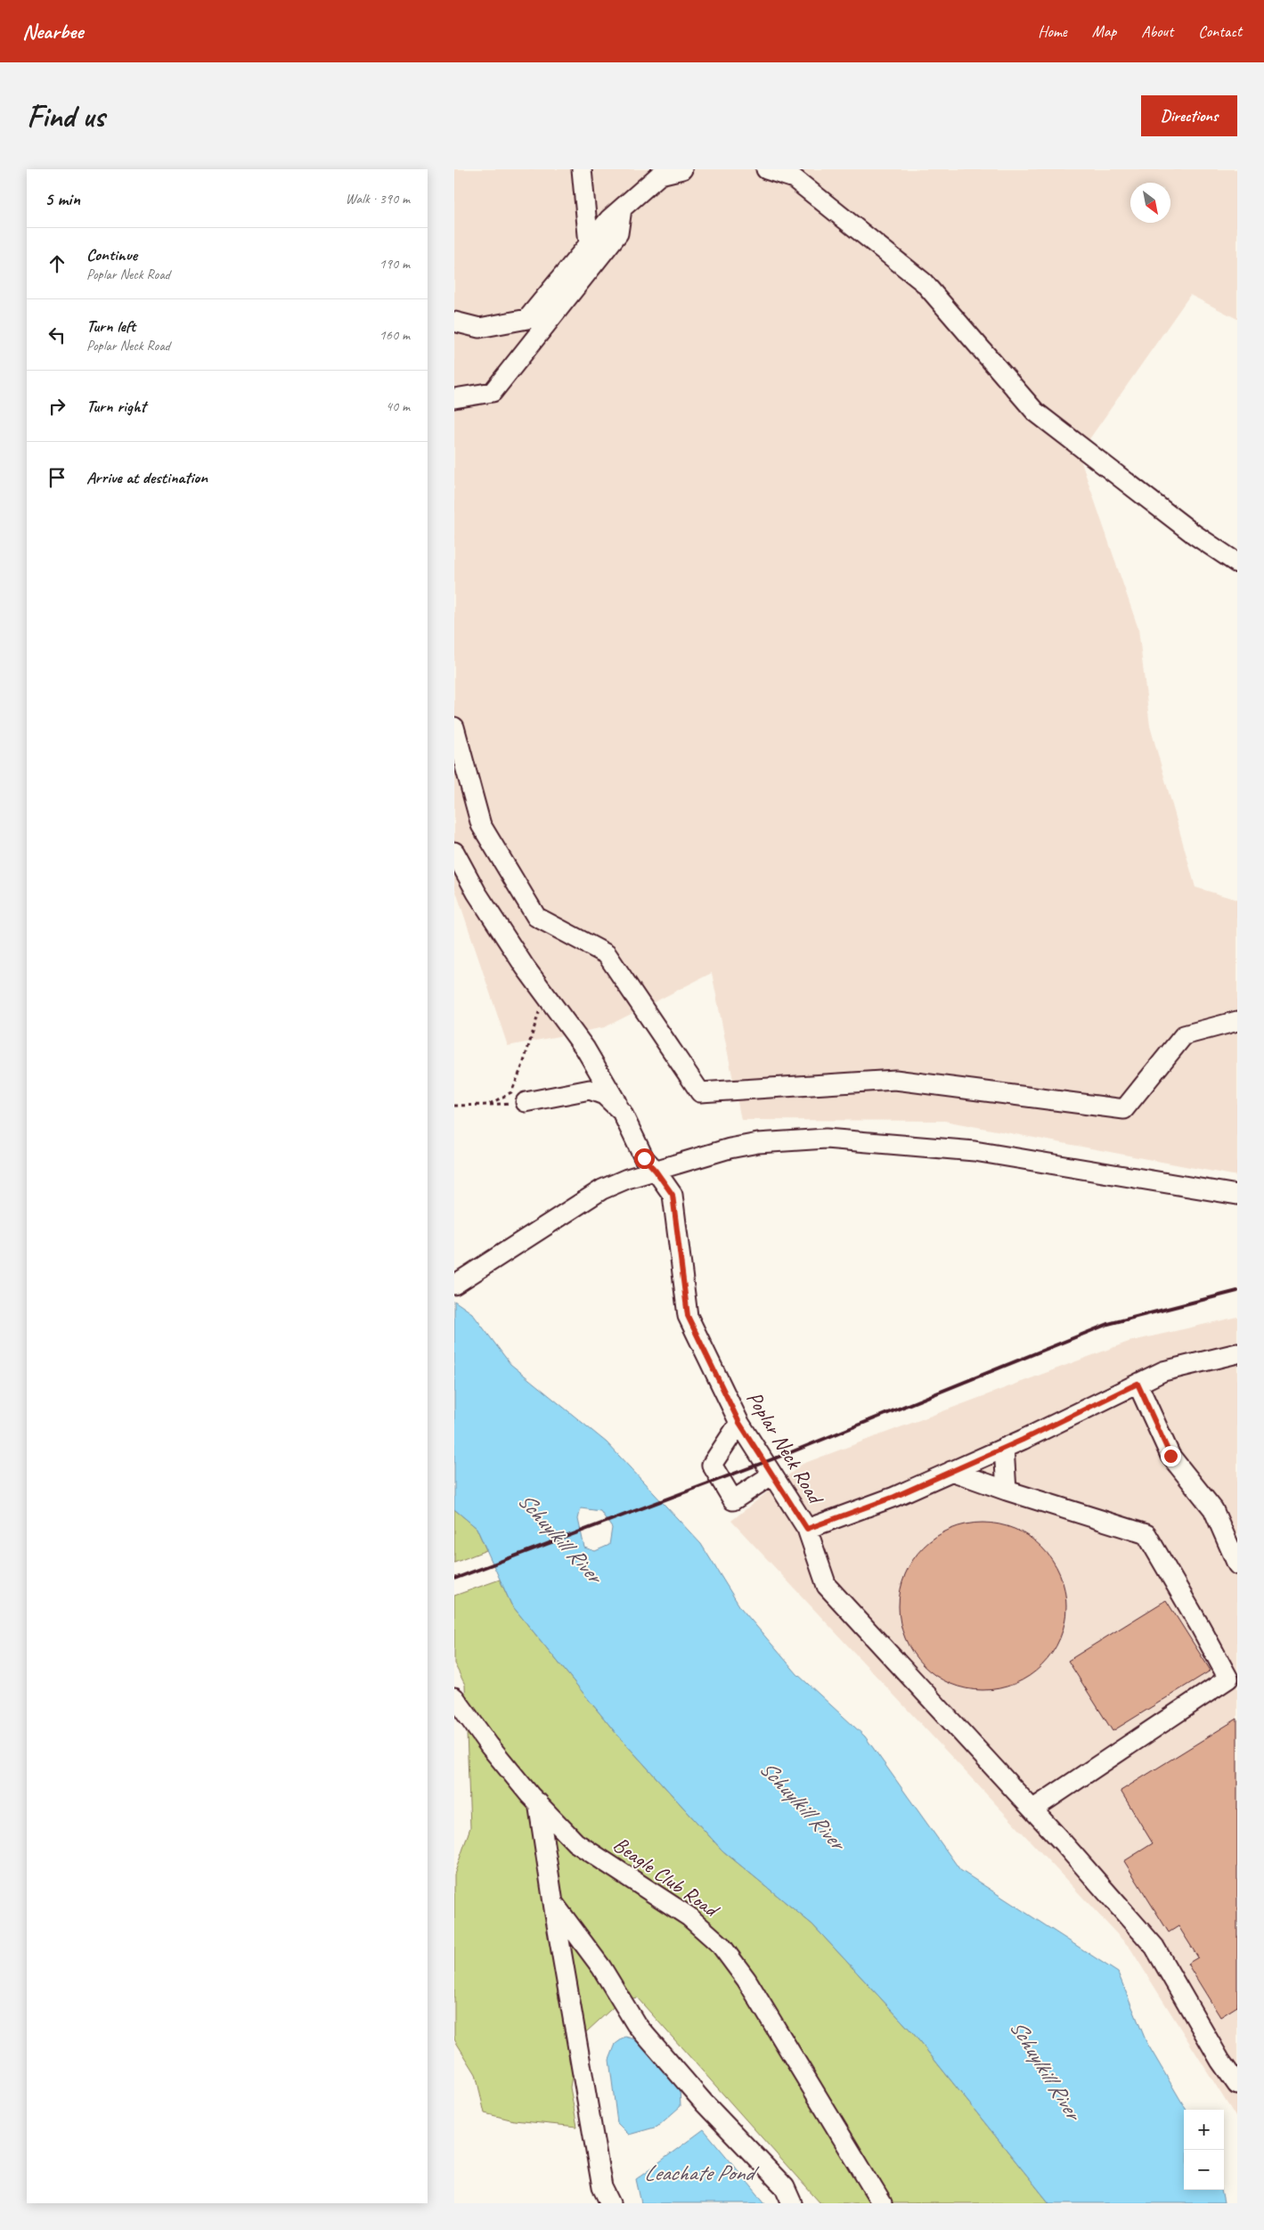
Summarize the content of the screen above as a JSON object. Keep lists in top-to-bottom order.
{
  "streets": {
    "street": ["Poplar Neck Road", "Beagle Club Road"]
  },
  "water": ["Schuylkill River", "Leachate Pond"],
  "north": "bottom right",
  "page": {
    "header": "Nearbee",
    "nav": [
      "Home",
      "Map",
      "About",
      "Contact"
    ],
    "buttons": "Directions",
    "title": "Find us",
    "heading": ["5 min", "Walk · 390 m"],
    "list": [
      ["Continue", "Poplar Neck Road", "190 m"],
      ["Turn left", "Poplar Neck Road", "160 m"],
      ["Turn right", "40 m"],
      "Arrive at destination"
    ],
    "map_buttons": ["+", "−"]
  }
}
